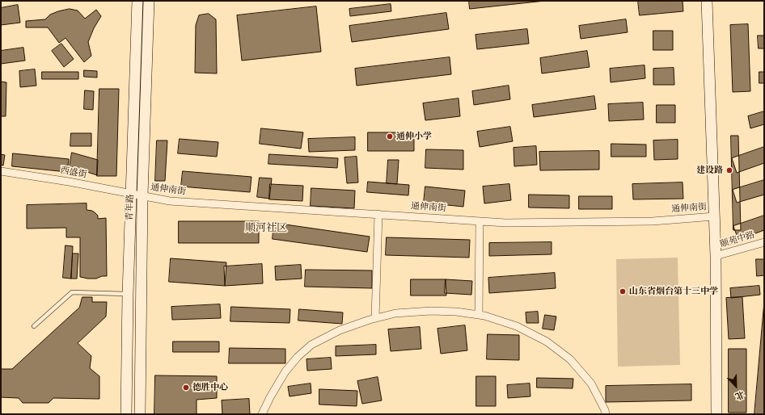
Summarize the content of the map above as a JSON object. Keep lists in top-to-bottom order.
{
  "streets": {
    "main road": ["青年路"],
    "street": ["西盛街", "通伸南街", "颐苑中路"]
  },
  "crossings": [
    ["西盛街", "通伸南街"],
    ["西盛街", "青年路"],
    ["通伸南街", "青年路"]
  ],
  "districts": ["顺河社区"],
  "places": [
    "通伸小学",
    "建设路",
    "山东省烟台第十三中学",
    "德胜中心"
  ],
  "north": "bottom right"
}
